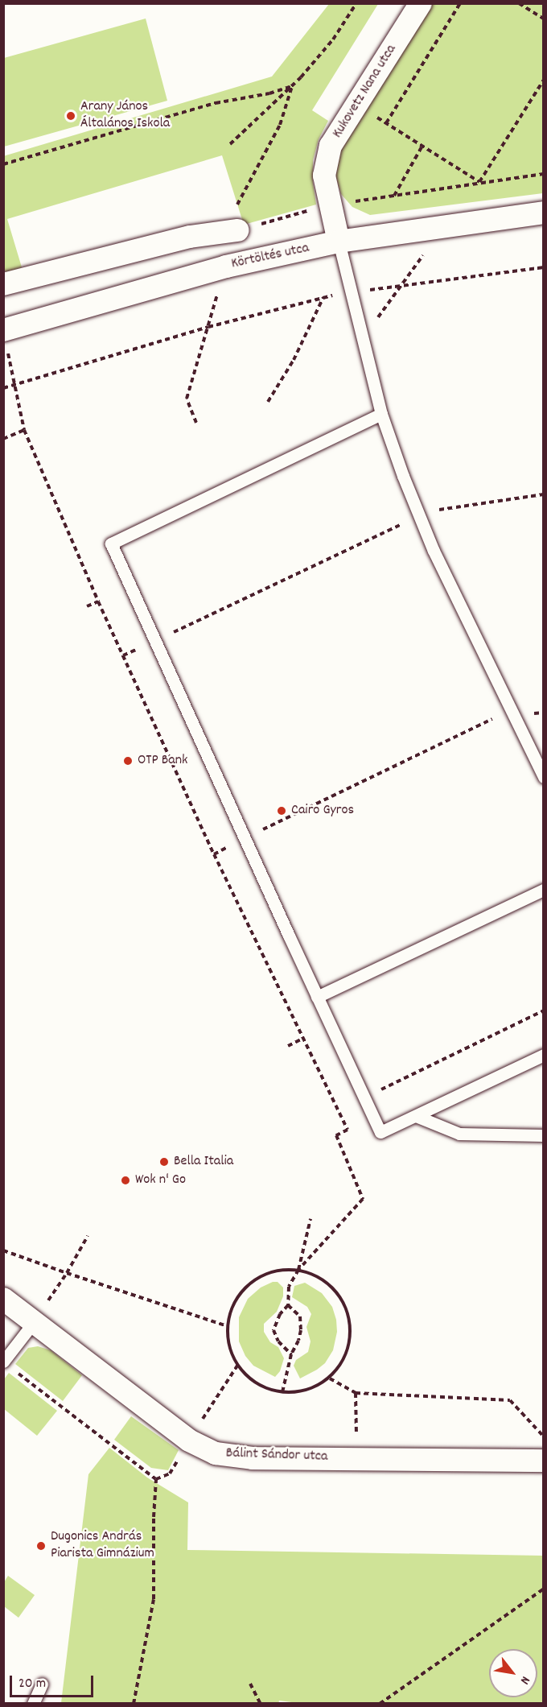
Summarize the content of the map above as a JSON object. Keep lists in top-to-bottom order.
{
  "streets": {
    "street": ["Kukovetz Nana utca", "Körtöltés utca", "Bálint Sándor utca"]
  },
  "crossings": [
    ["Kukovetz Nana utca", "Körtöltés utca"]
  ],
  "places": [
    "Arany János Általános Iskola",
    "OTP Bank",
    "Cairo Gyros",
    "Bella Italia",
    "Wok n' Go",
    "Dugonics András Piarista Gimnázium"
  ],
  "scale_bar": "20 m",
  "north": "bottom right"
}
